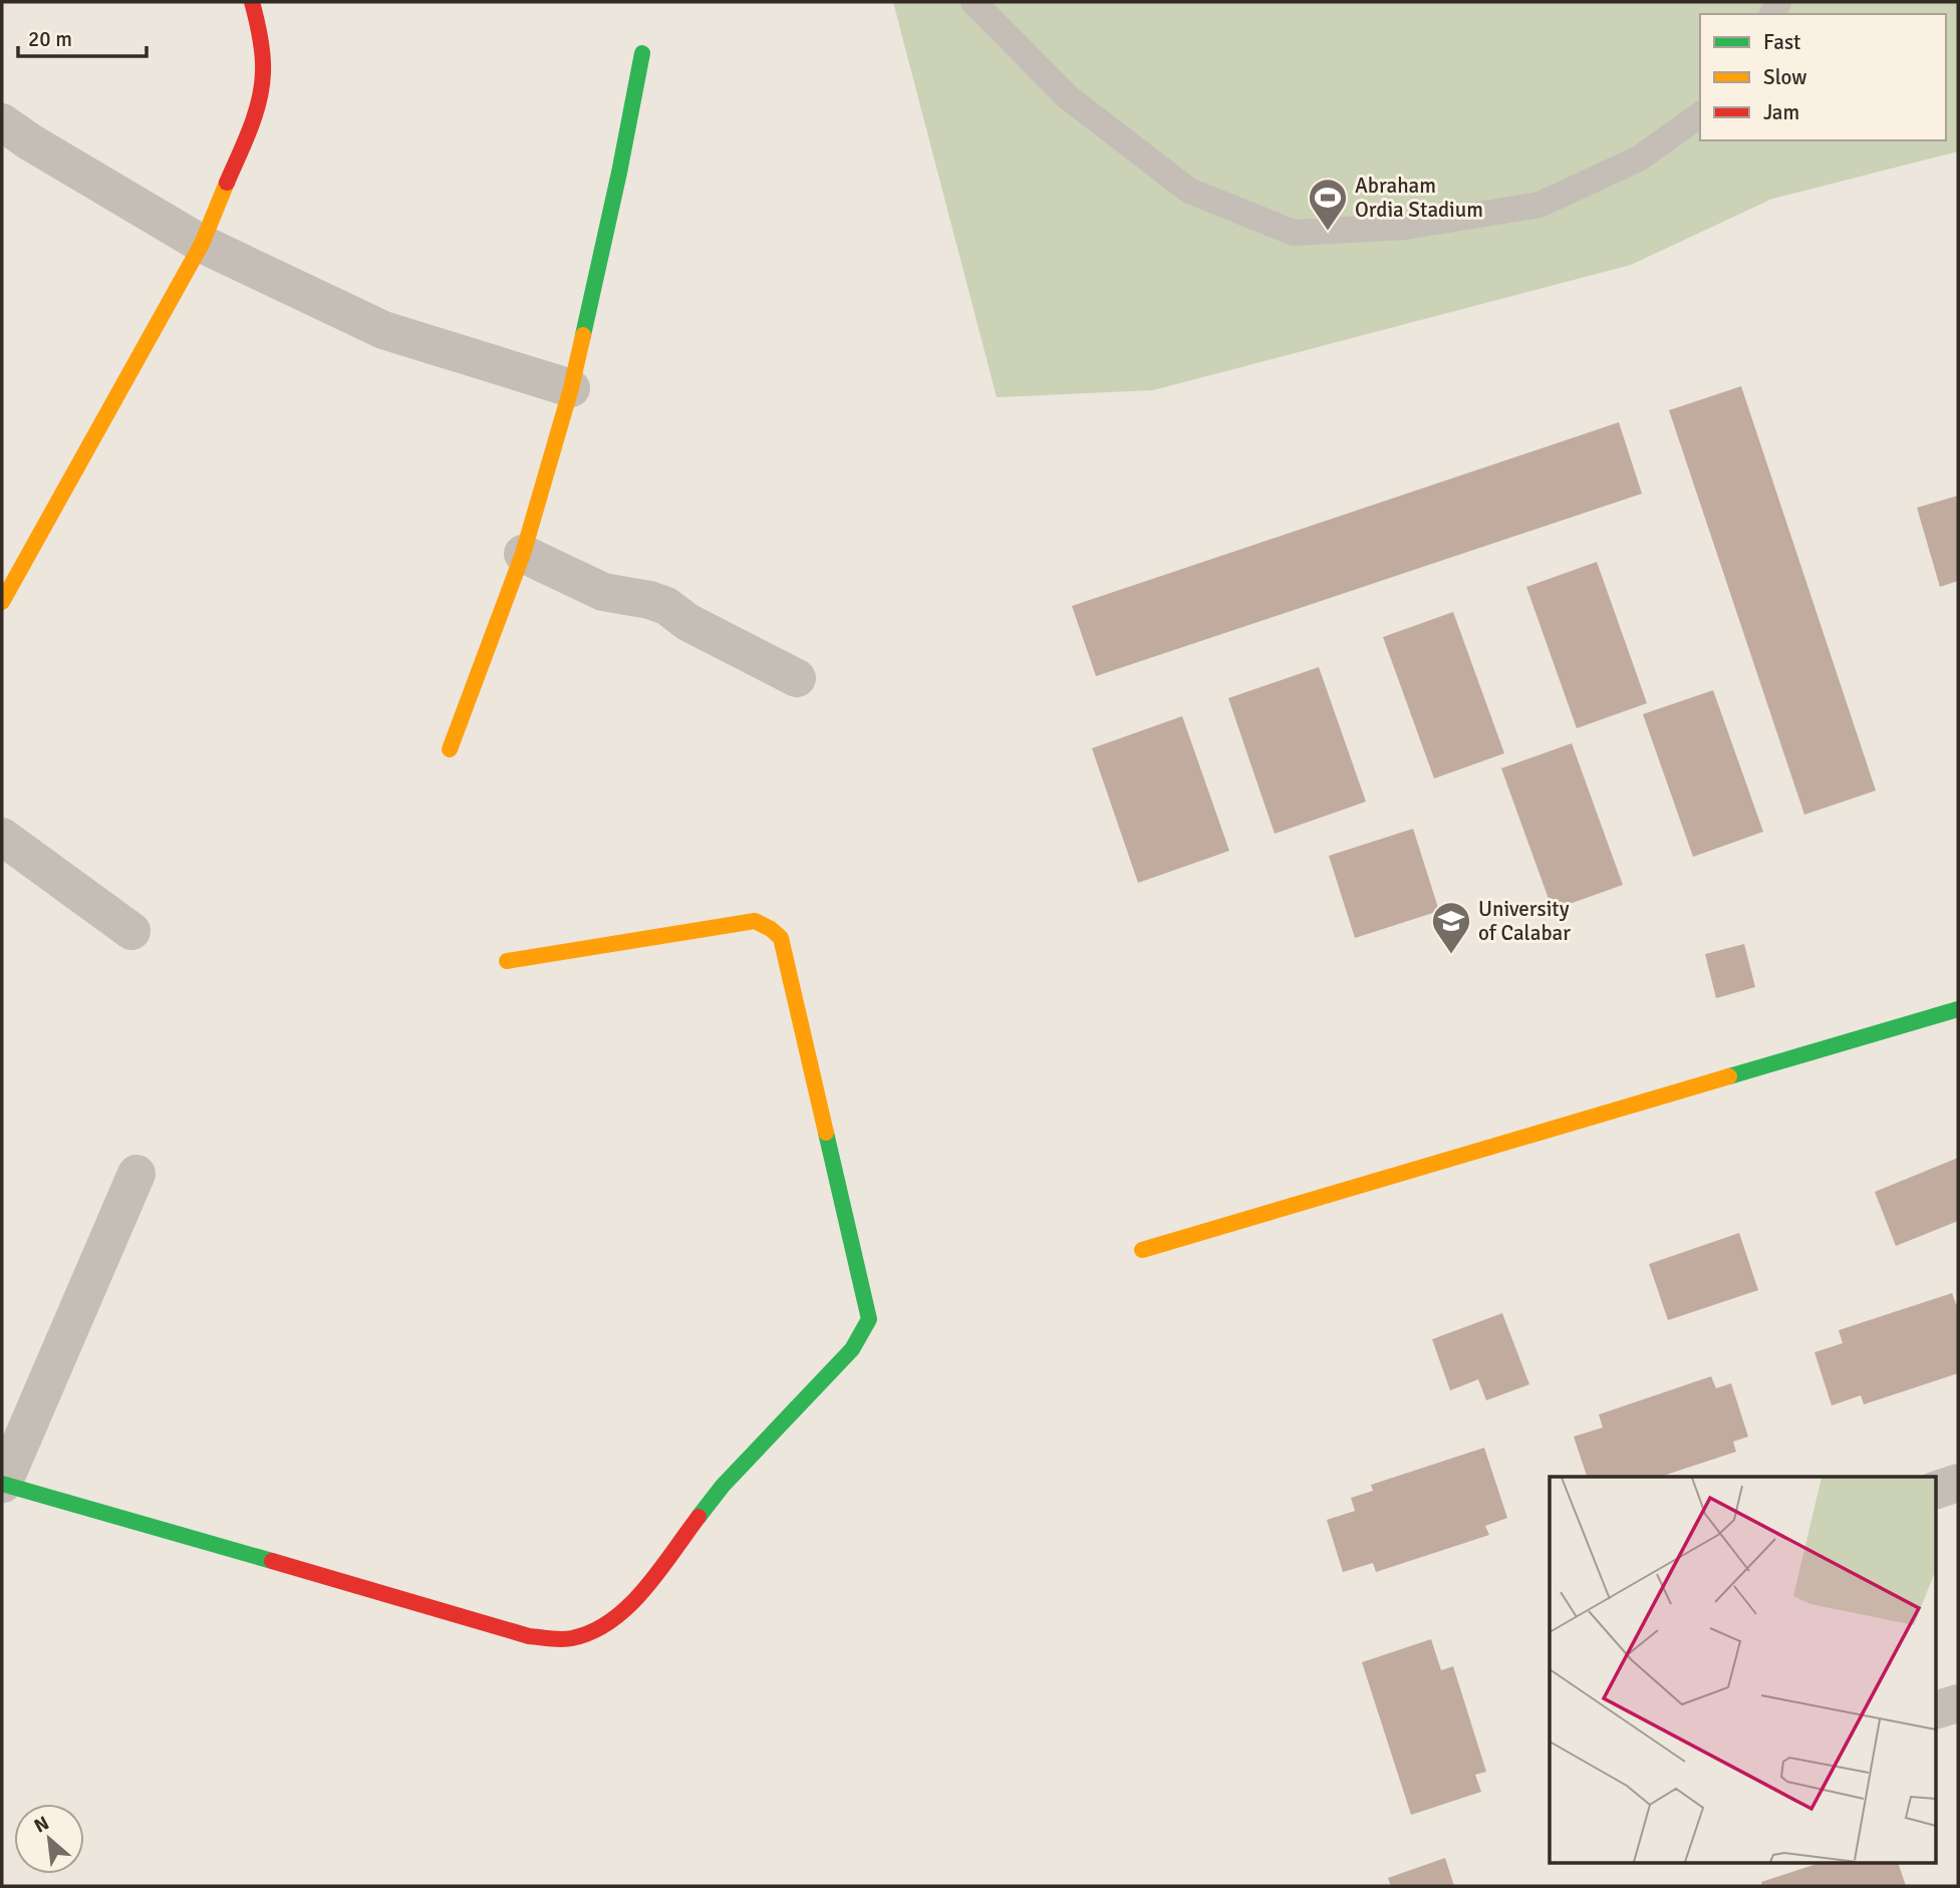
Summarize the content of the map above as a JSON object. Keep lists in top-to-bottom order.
{
  "places": {
    "sports": ["Abraham Ordia Stadium"],
    "school or university": ["University of Calabar"]
  },
  "legend": ["Fast", "Slow", "Jam"],
  "scale_bar": "20 m",
  "north": "top left"
}
